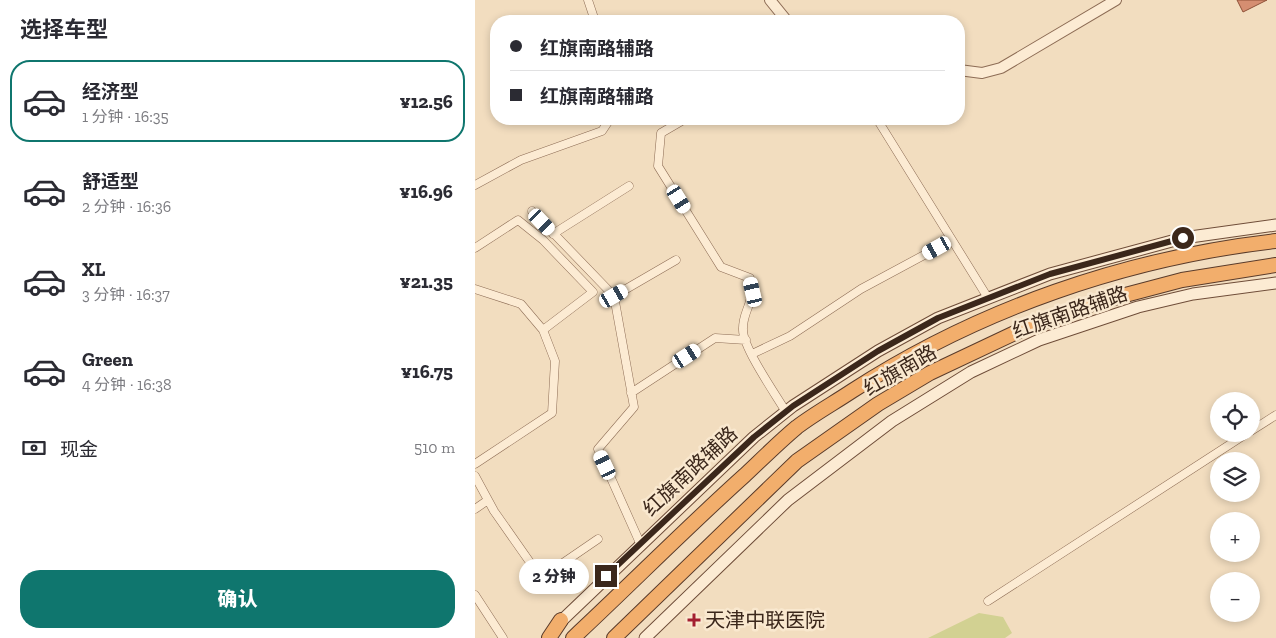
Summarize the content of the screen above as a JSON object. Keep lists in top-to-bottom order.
{
  "streets": {
    "highway": ["红旗南路"],
    "main road": ["红旗南路辅路"]
  },
  "places": {
    "health": ["天津中联医院"]
  },
  "page": {
    "heading": "选择车型",
    "banner": ["红旗南路辅路", "红旗南路辅路"],
    "list": [
      {
        "name": "经济型",
        "note": "1 分钟 · 16:35",
        "value": "¥12.56"
      },
      {
        "name": "舒适型",
        "note": "2 分钟 · 16:36",
        "value": "¥16.96"
      },
      {
        "name": "XL",
        "note": "3 分钟 · 16:37",
        "value": "¥21.35"
      },
      {
        "name": "Green",
        "note": "4 分钟 · 16:38",
        "value": "¥16.75"
      }
    ],
    "map_buttons": ["+", "−"],
    "pay": ["现金", "510 m"],
    "bubble": "2 分钟",
    "buttons": "确认"
  }
}
